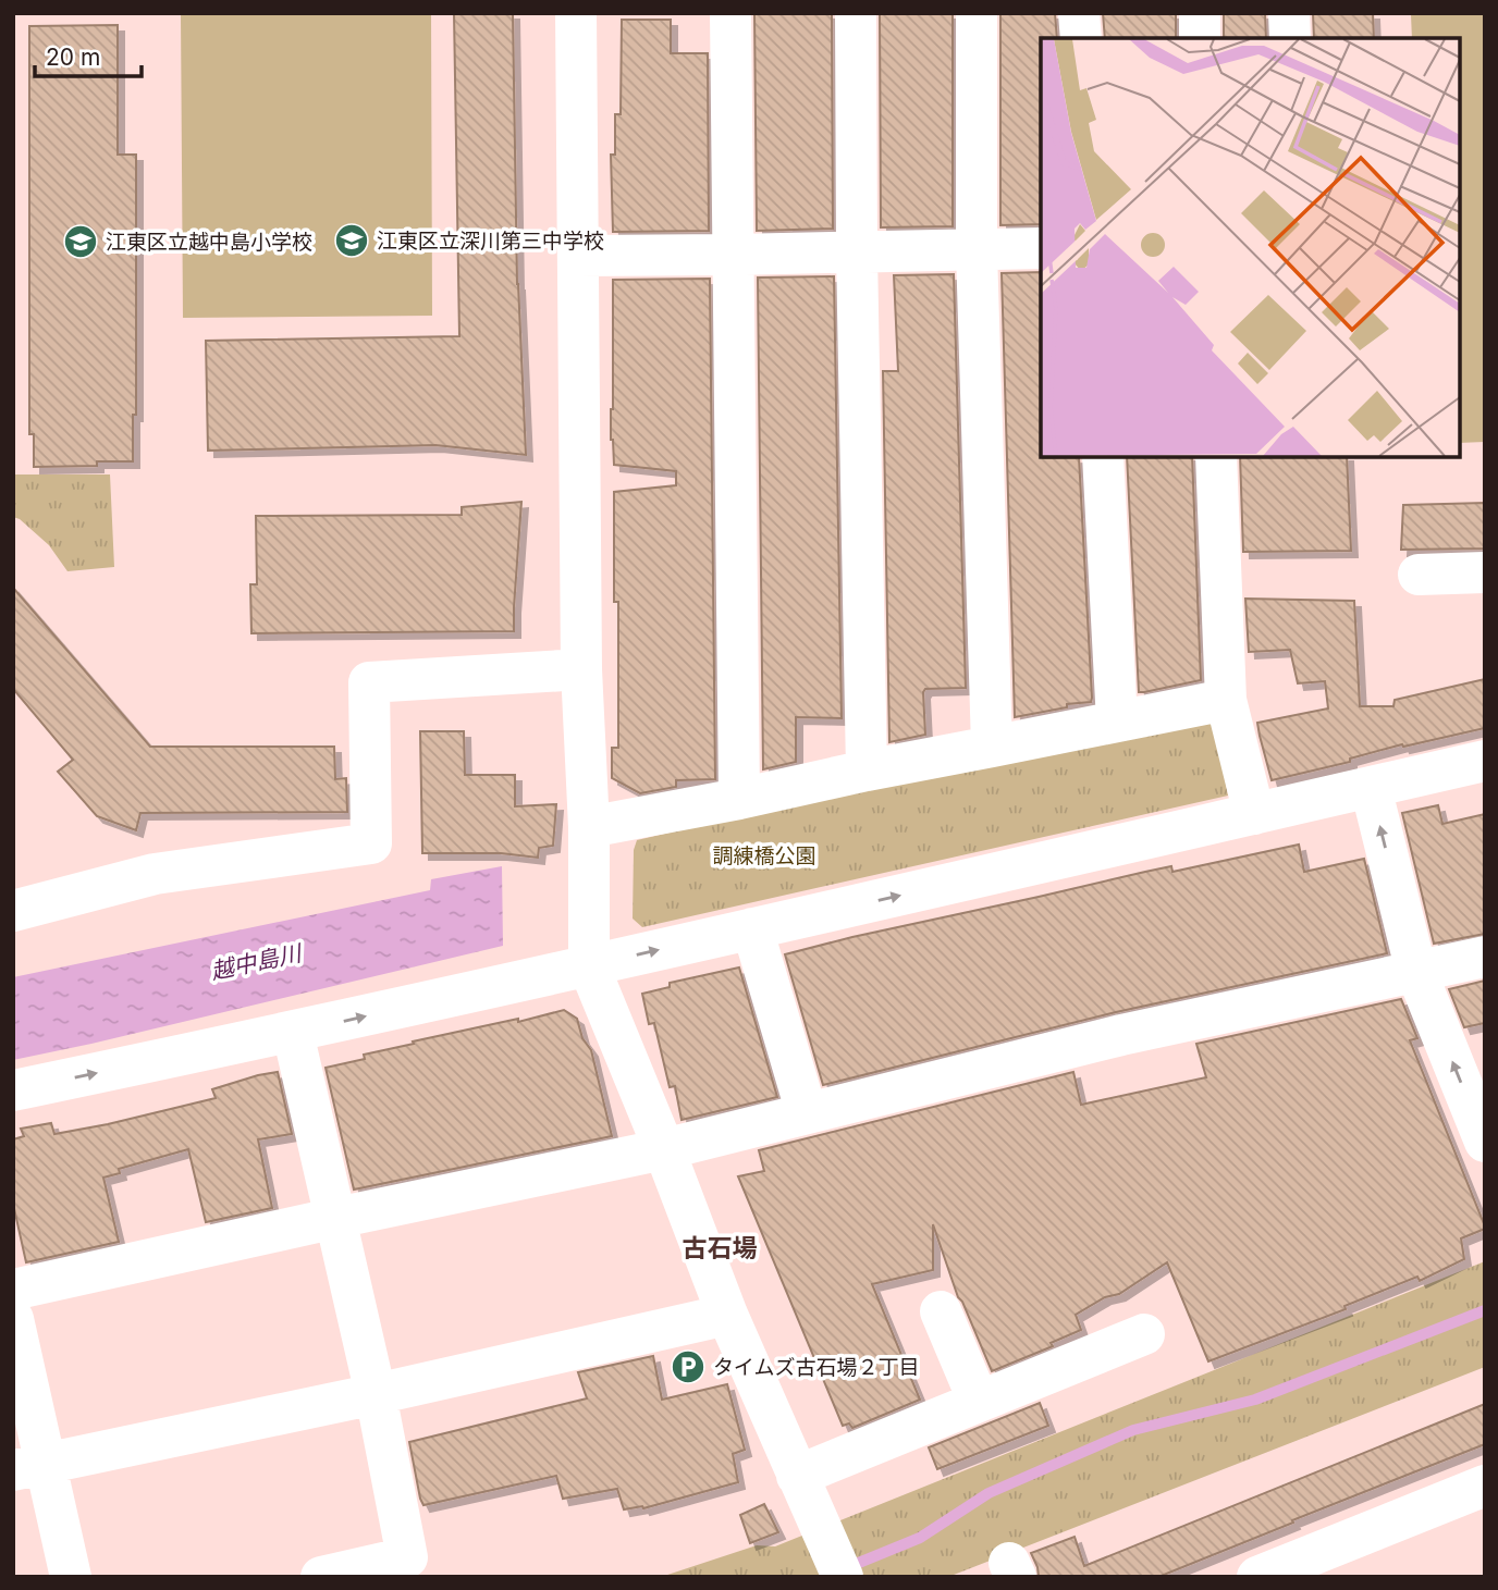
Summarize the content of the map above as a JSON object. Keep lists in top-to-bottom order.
{
  "districts": ["古石場"],
  "water": ["越中島川"],
  "parks": ["調練橋公園"],
  "places": {
    "school or university": ["江東区立深川第三中学校", "江東区立越中島小学校"],
    "parking": ["タイムズ古石場２丁目"]
  },
  "scale_bar": "20 m"
}
